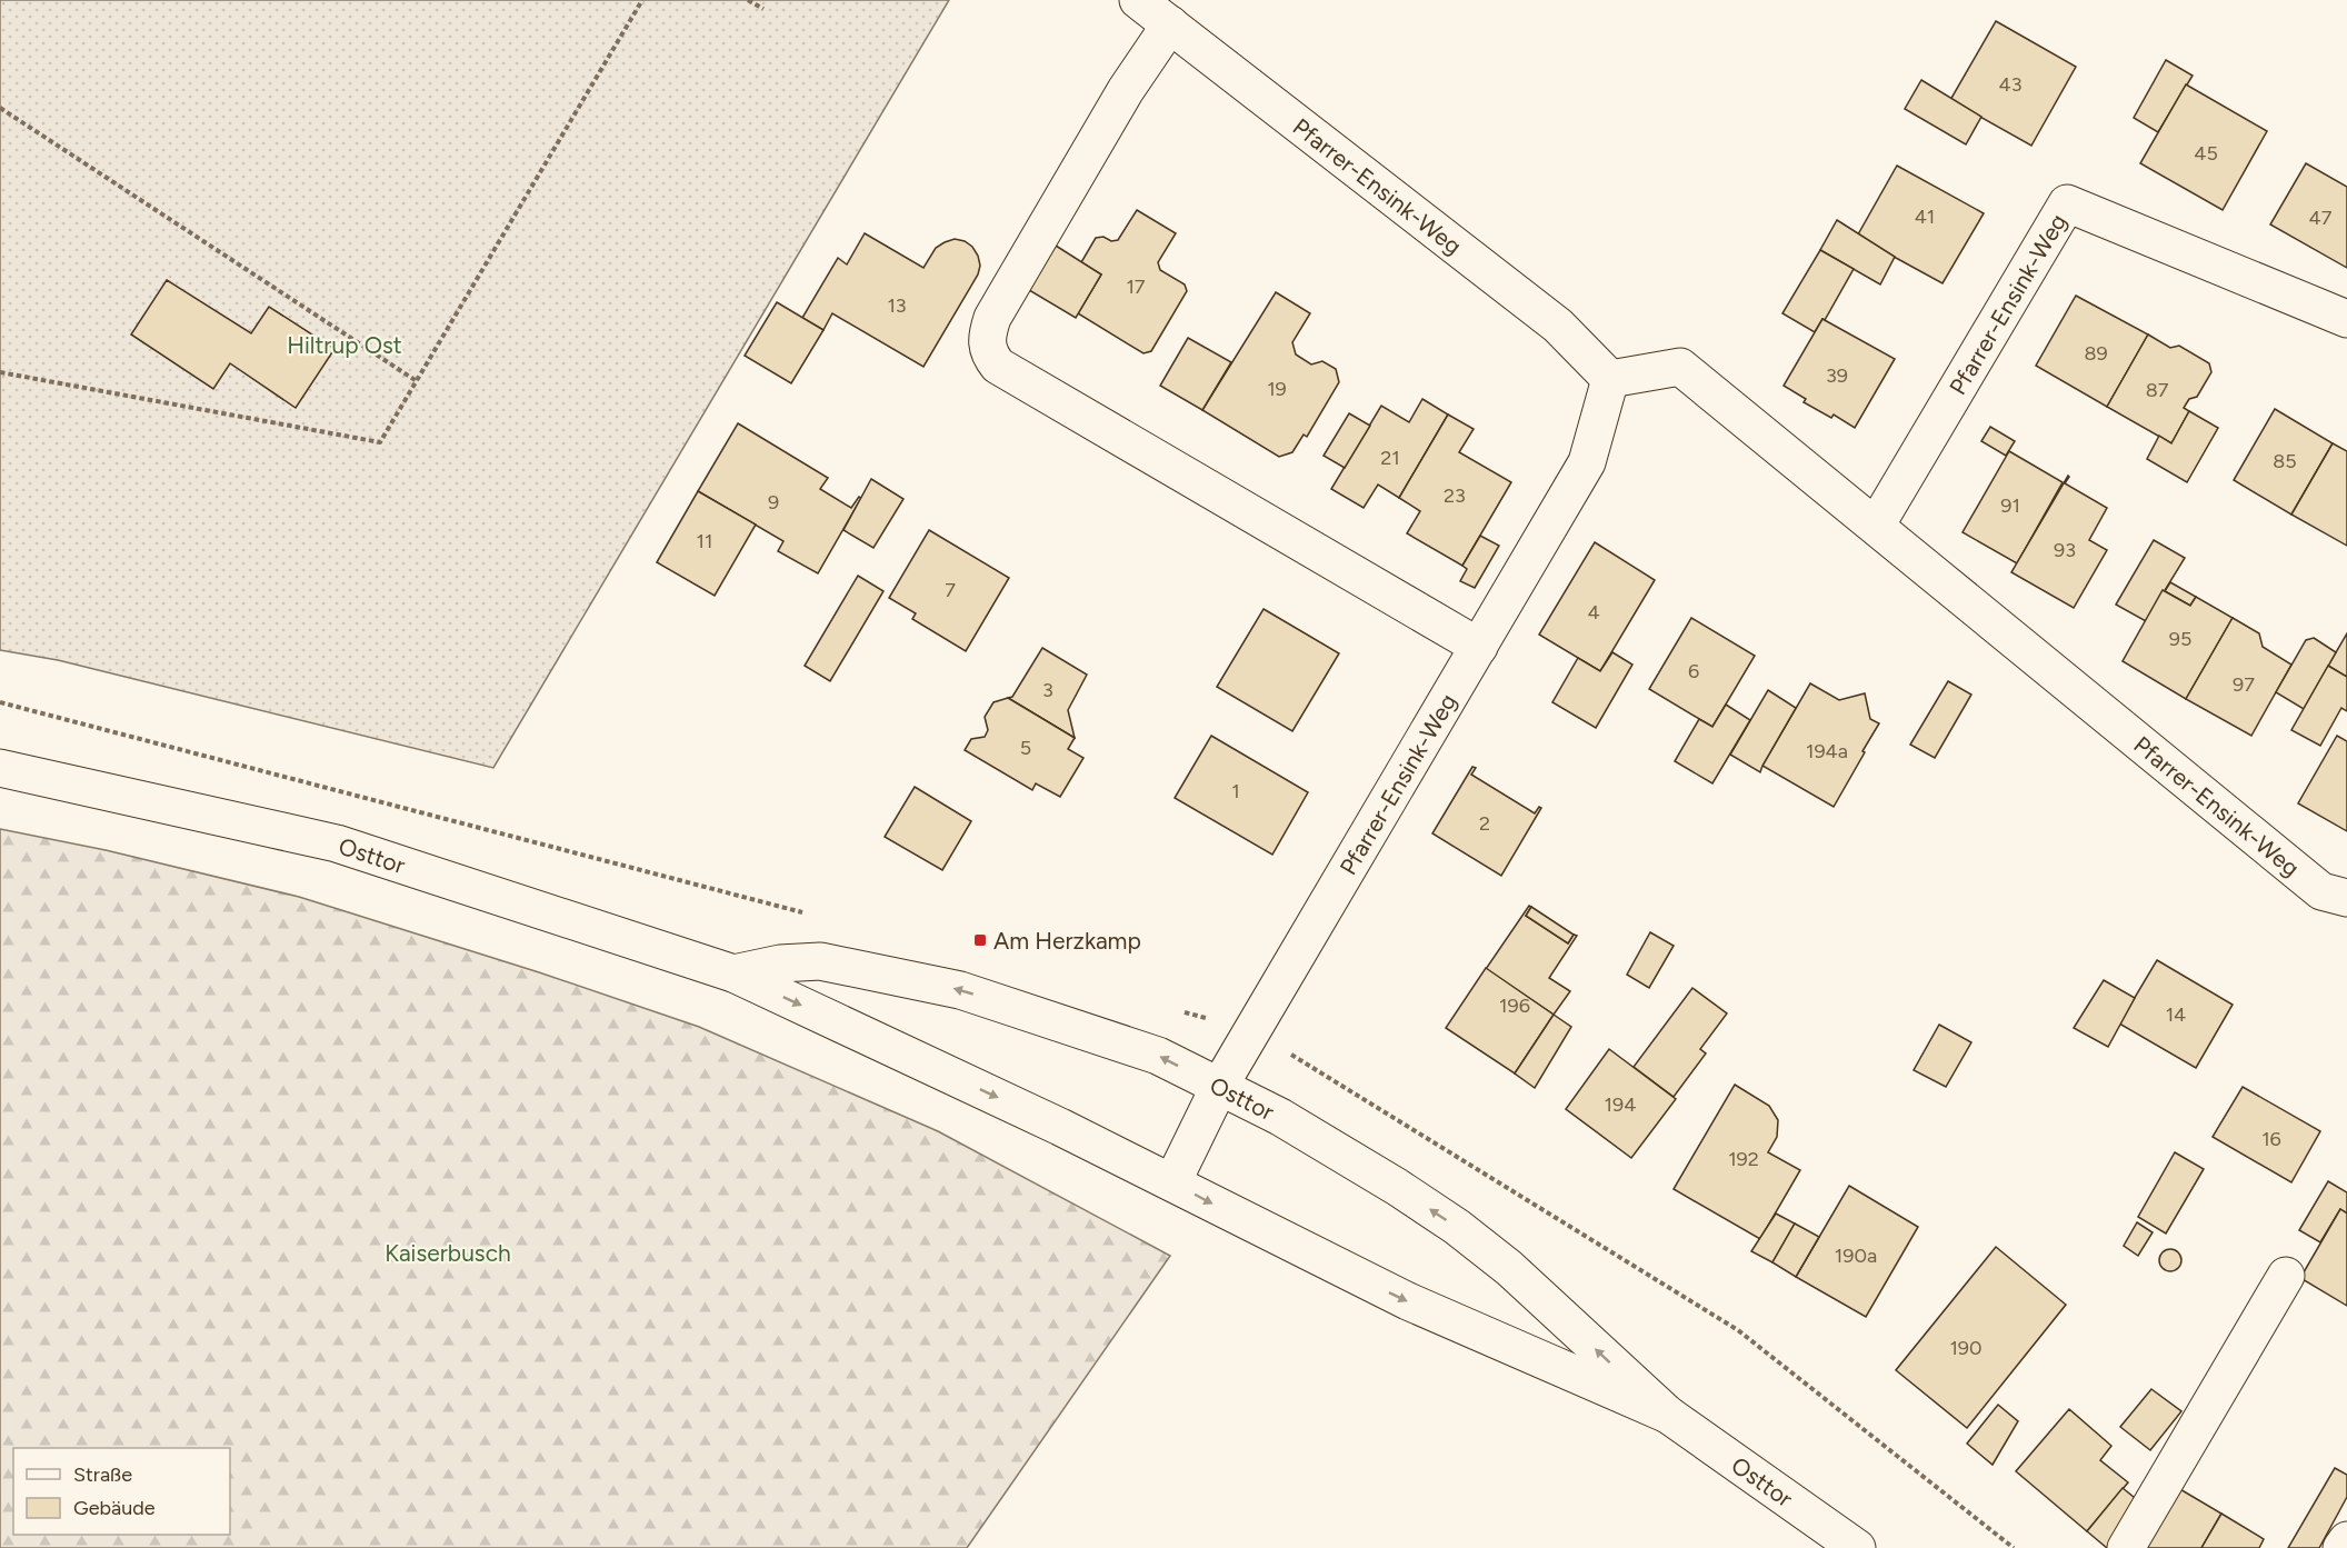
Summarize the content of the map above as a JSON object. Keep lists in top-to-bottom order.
{
  "streets": {
    "street": ["Pfarrer-Ensink-Weg", "Osttor"]
  },
  "crossings": [
    ["Pfarrer-Ensink-Weg", "Osttor"]
  ],
  "parks": ["Hiltrup Ost", "Kaiserbusch"],
  "places": {
    "transit": ["Am Herzkamp"]
  },
  "house_numbers": [
    "43",
    "45",
    "41",
    "47",
    "17",
    "13",
    "89",
    "39",
    "19",
    "87",
    "21",
    "85",
    "23",
    "9",
    "91",
    "11",
    "93",
    "7",
    "4",
    "95",
    "6",
    "97",
    "3",
    "5",
    "194a",
    "1",
    "2",
    "196",
    "14",
    "194",
    "16",
    "192",
    "190a",
    "190"
  ],
  "legend": ["Straße", "Gebäude"]
}
